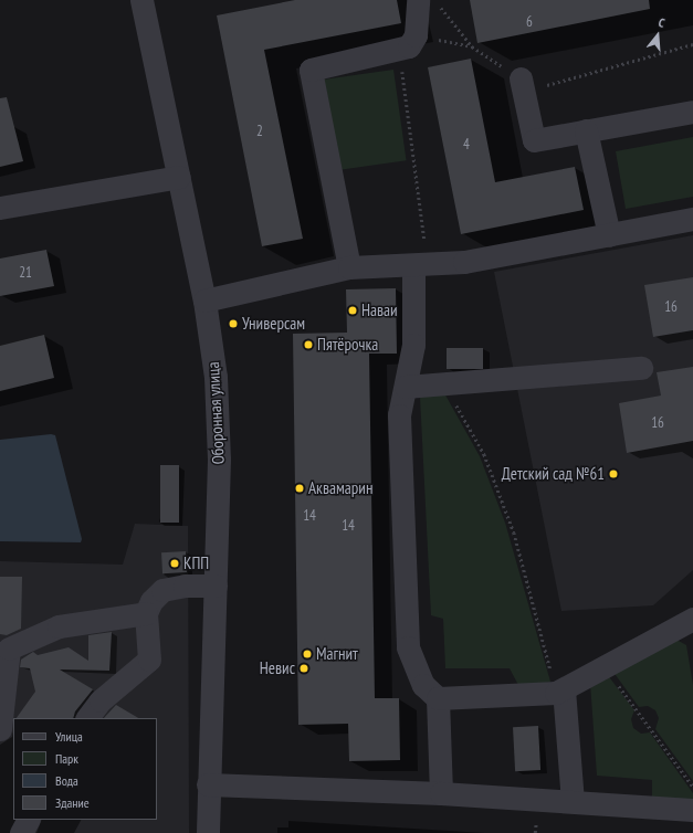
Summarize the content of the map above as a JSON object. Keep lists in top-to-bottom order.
{
  "streets": {
    "street": ["Оборонная улица"]
  },
  "places": [
    "Наваи",
    "Универсам",
    "Пятёрочка",
    "Детский сад №61",
    "Аквамарин",
    "КПП",
    "Магнит",
    "Невис"
  ],
  "house_numbers": [
    "6",
    "2",
    "4",
    "21",
    "16",
    "16",
    "14",
    "14"
  ],
  "legend": [
    "Улица",
    "Парк",
    "Вода",
    "Здание"
  ],
  "north": "top"
}
